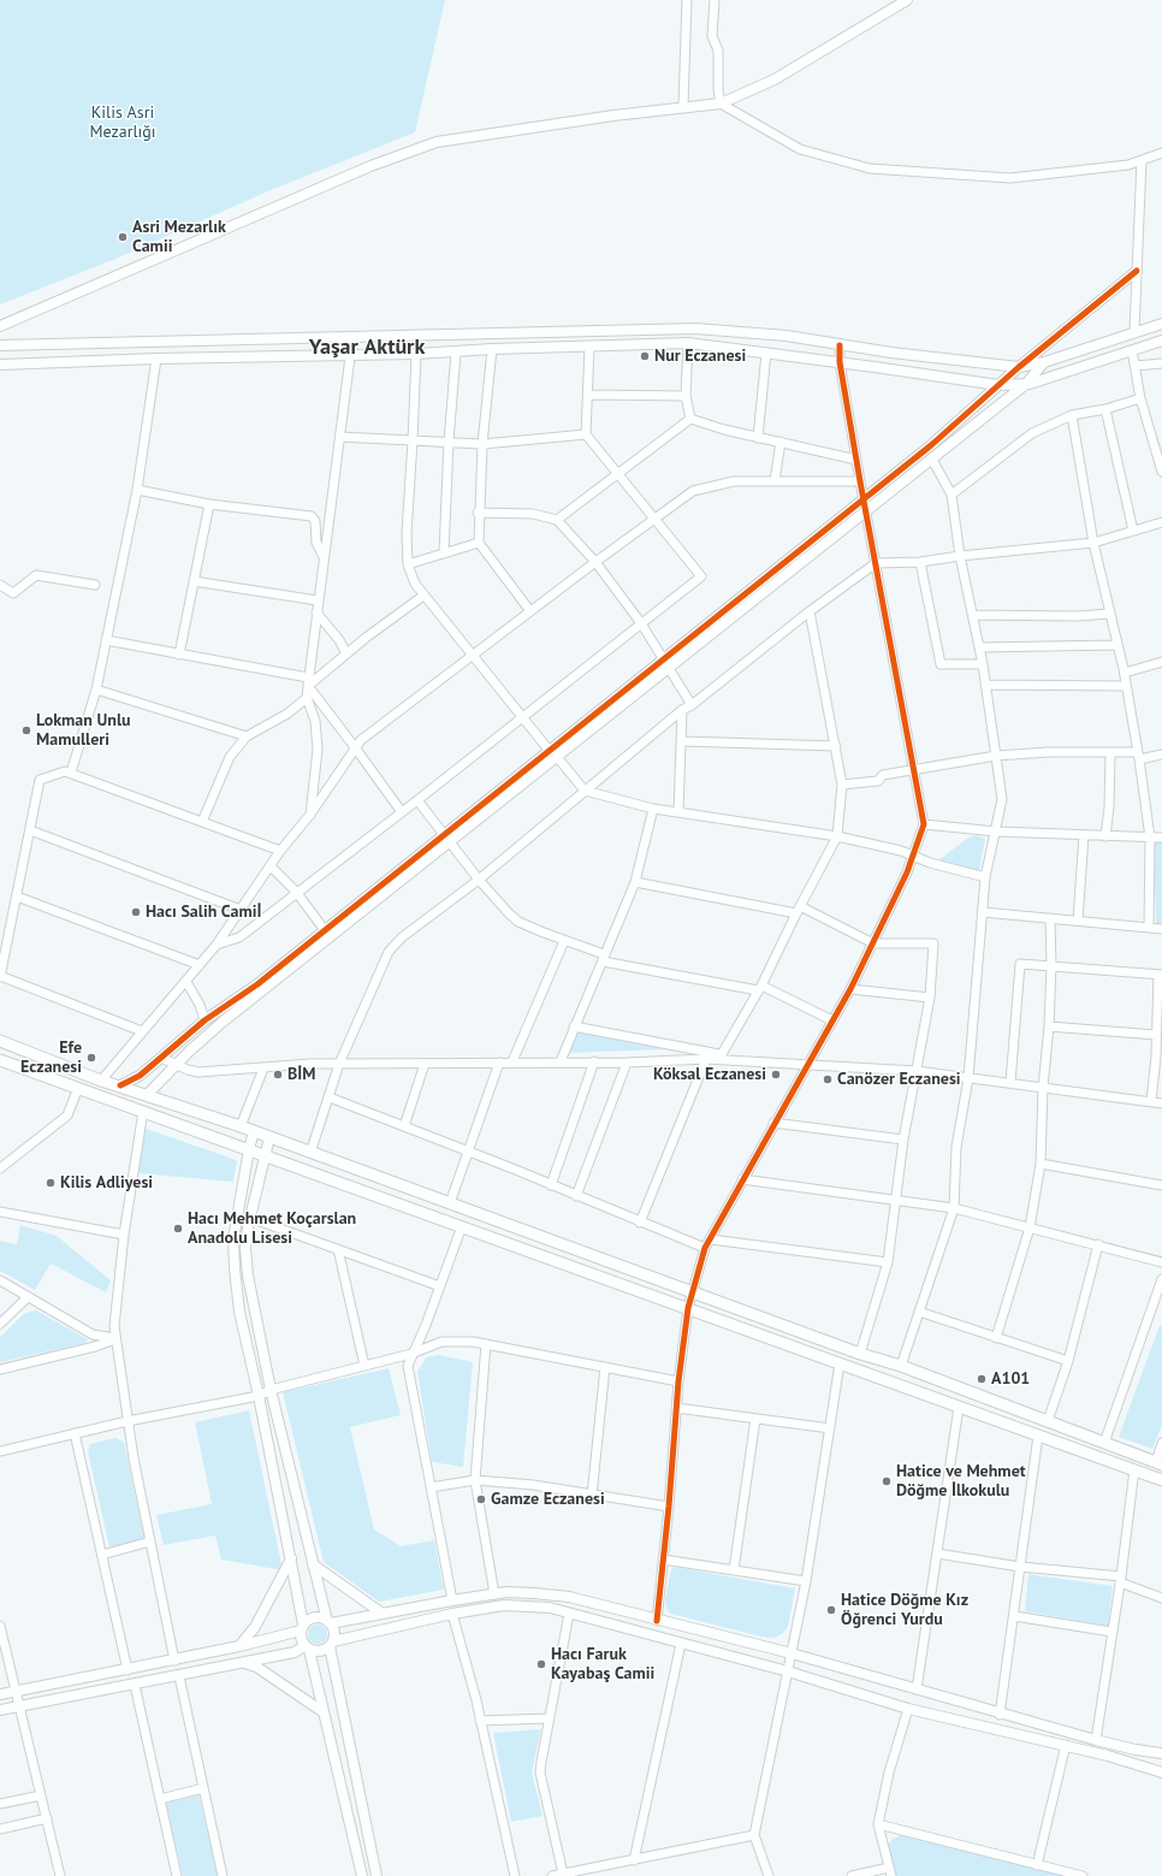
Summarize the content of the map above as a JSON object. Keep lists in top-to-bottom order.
{
  "districts": ["Yaşar Aktürk"],
  "parks": ["Kilis Asri Mezarlığı"],
  "places": [
    "Asri Mezarlık Camii",
    "Nur Eczanesi",
    "Lokman Unlu Mamulleri",
    "Hacı Salih Camiİ",
    "Efe Eczanesi",
    "BİM",
    "Köksal Eczanesi",
    "Canözer Eczanesi",
    "Kilis Adliyesi",
    "Hacı Mehmet Koçarslan Anadolu Lisesi",
    "A101",
    "Hatice ve Mehmet Döğme İlkokulu",
    "Gamze Eczanesi",
    "Hatice Döğme Kız Öğrenci Yurdu",
    "Hacı Faruk Kayabaş Camii"
  ]
}
